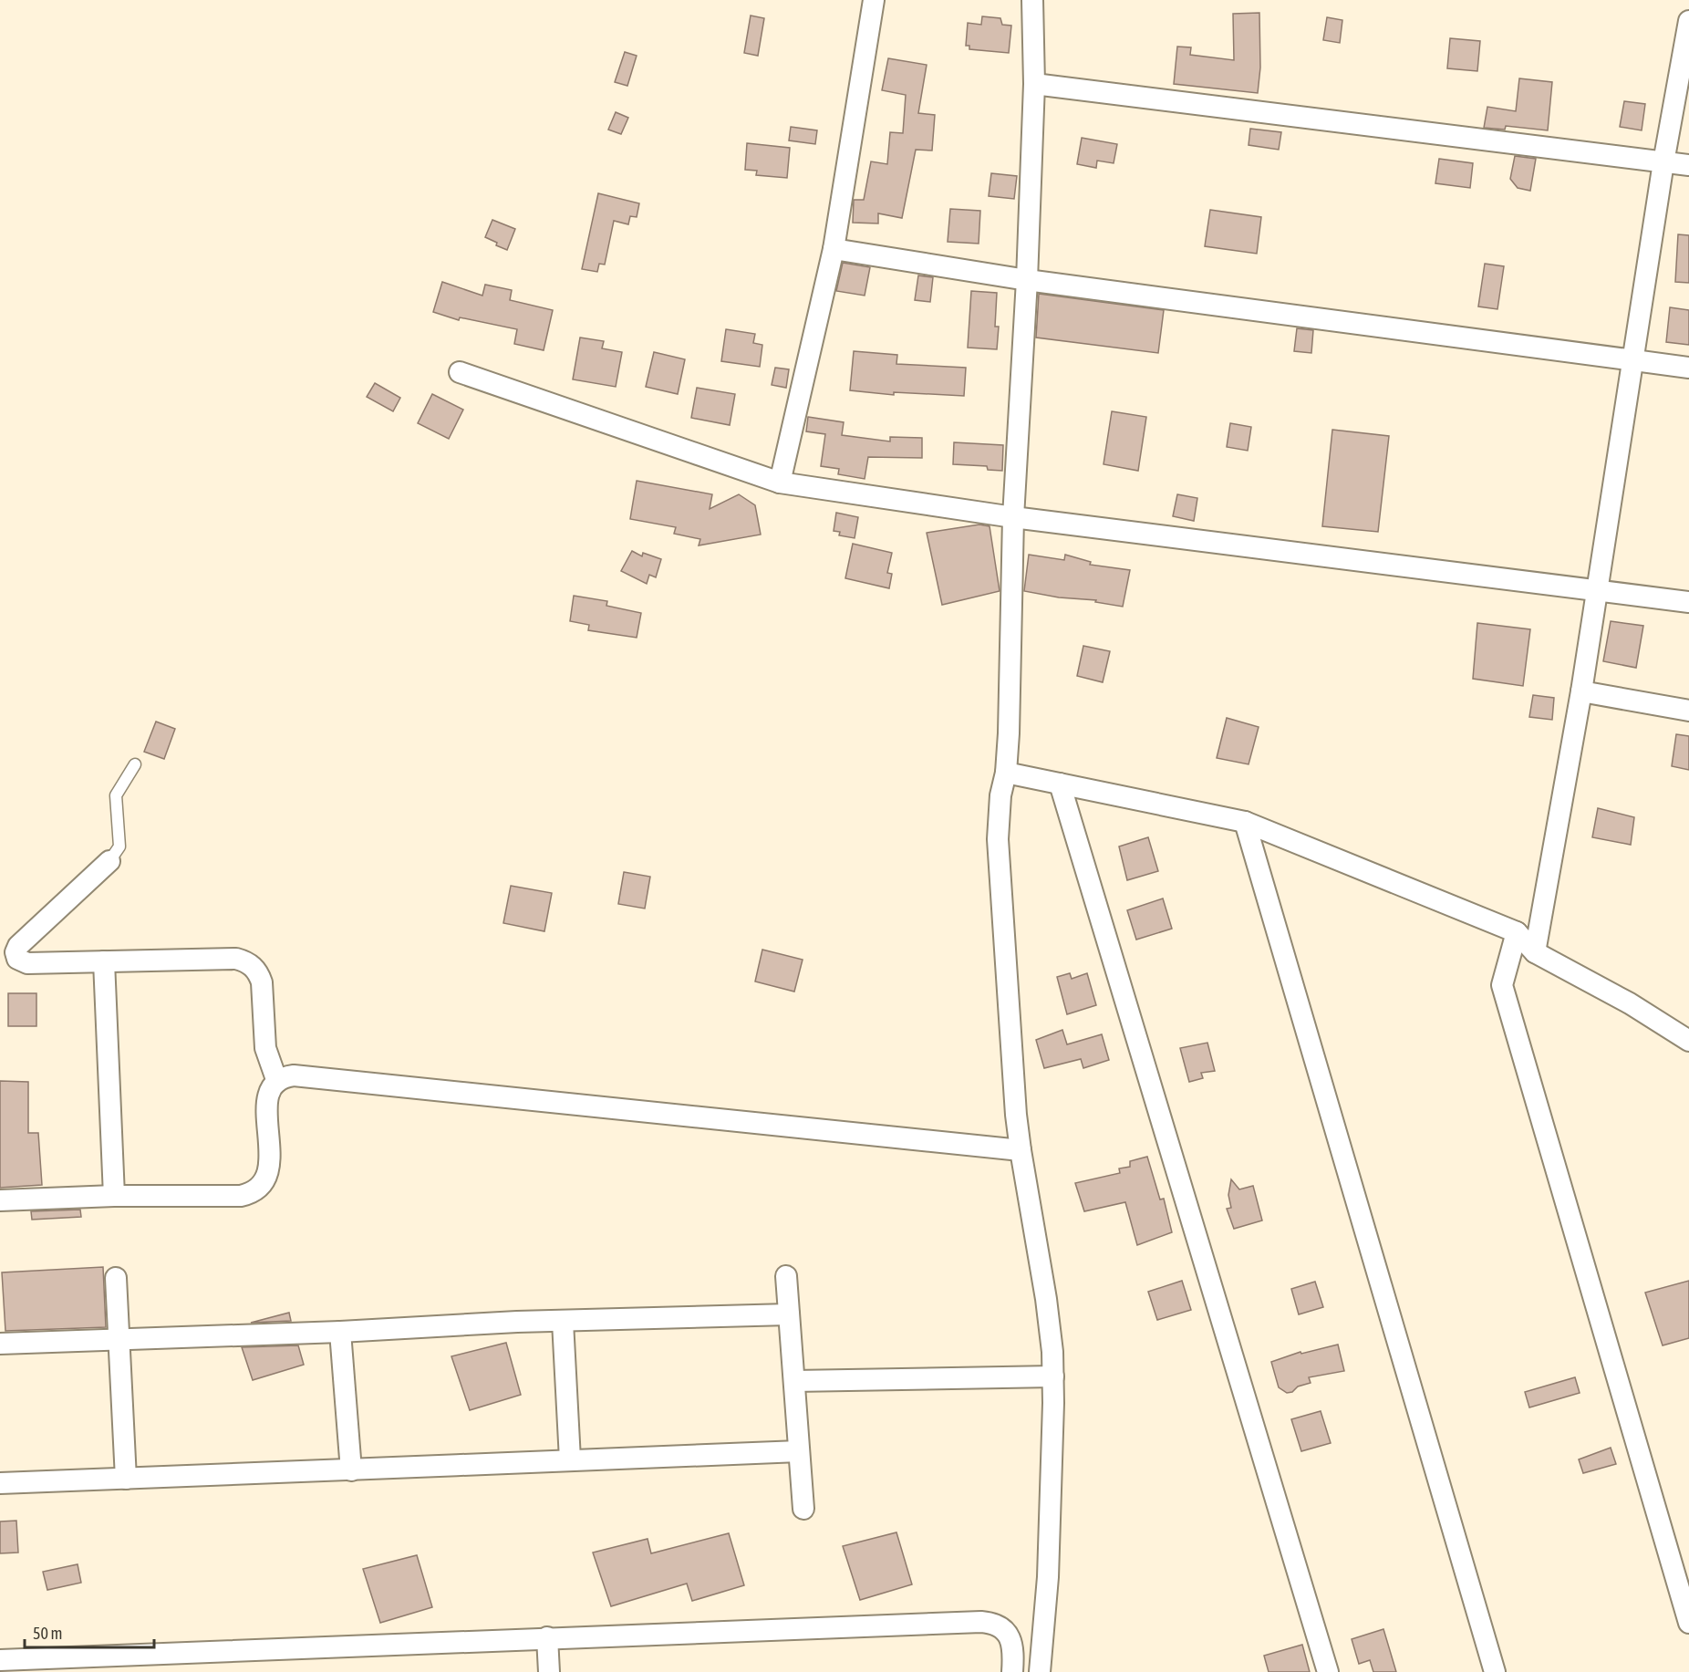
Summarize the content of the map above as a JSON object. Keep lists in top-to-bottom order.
{
  "scale_bar": "50 m"
}
